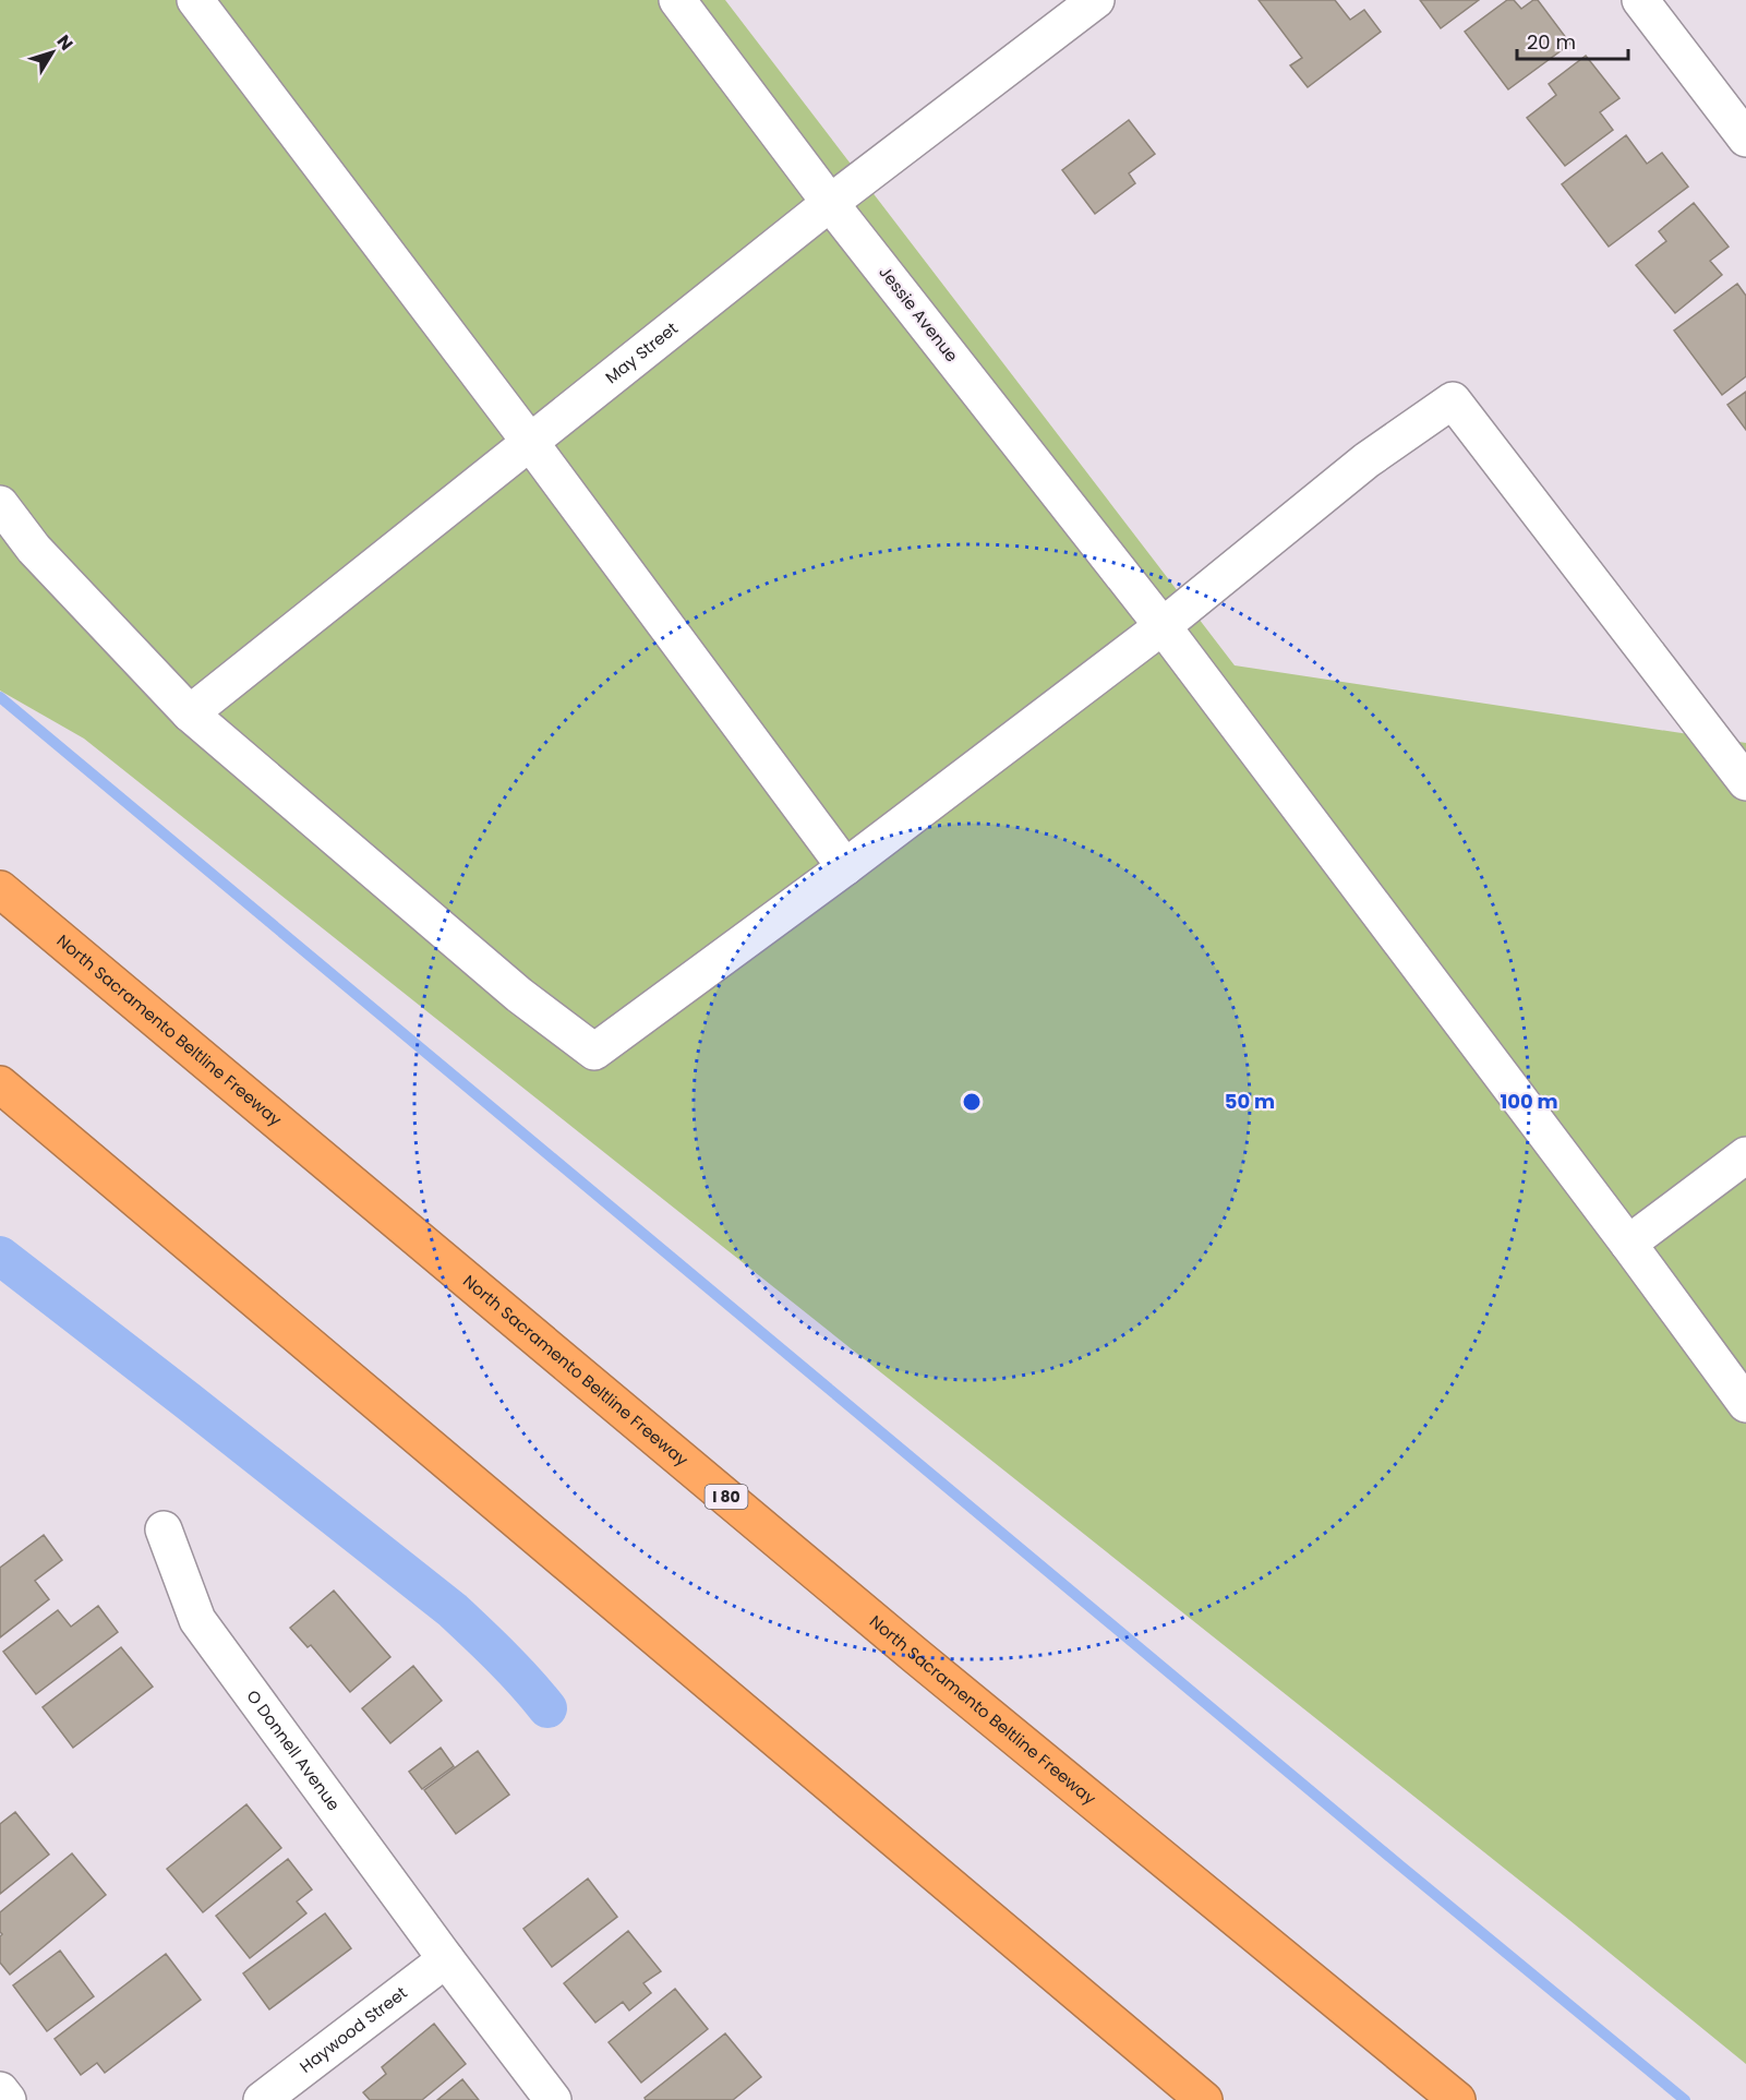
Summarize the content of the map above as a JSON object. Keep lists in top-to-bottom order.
{
  "streets": {
    "highway": ["North Sacramento Beltline Freeway", "I 80"],
    "street": [
      "Jessie Avenue",
      "May Street",
      "O Donnell Avenue",
      "Haywood Street"
    ]
  },
  "crossings": [
    ["Jessie Avenue", "May Street"],
    ["O Donnell Avenue", "Haywood Street"]
  ],
  "scale_bar": "20 m",
  "north": "top right",
  "rings": ["50 m", "100 m"]
}
